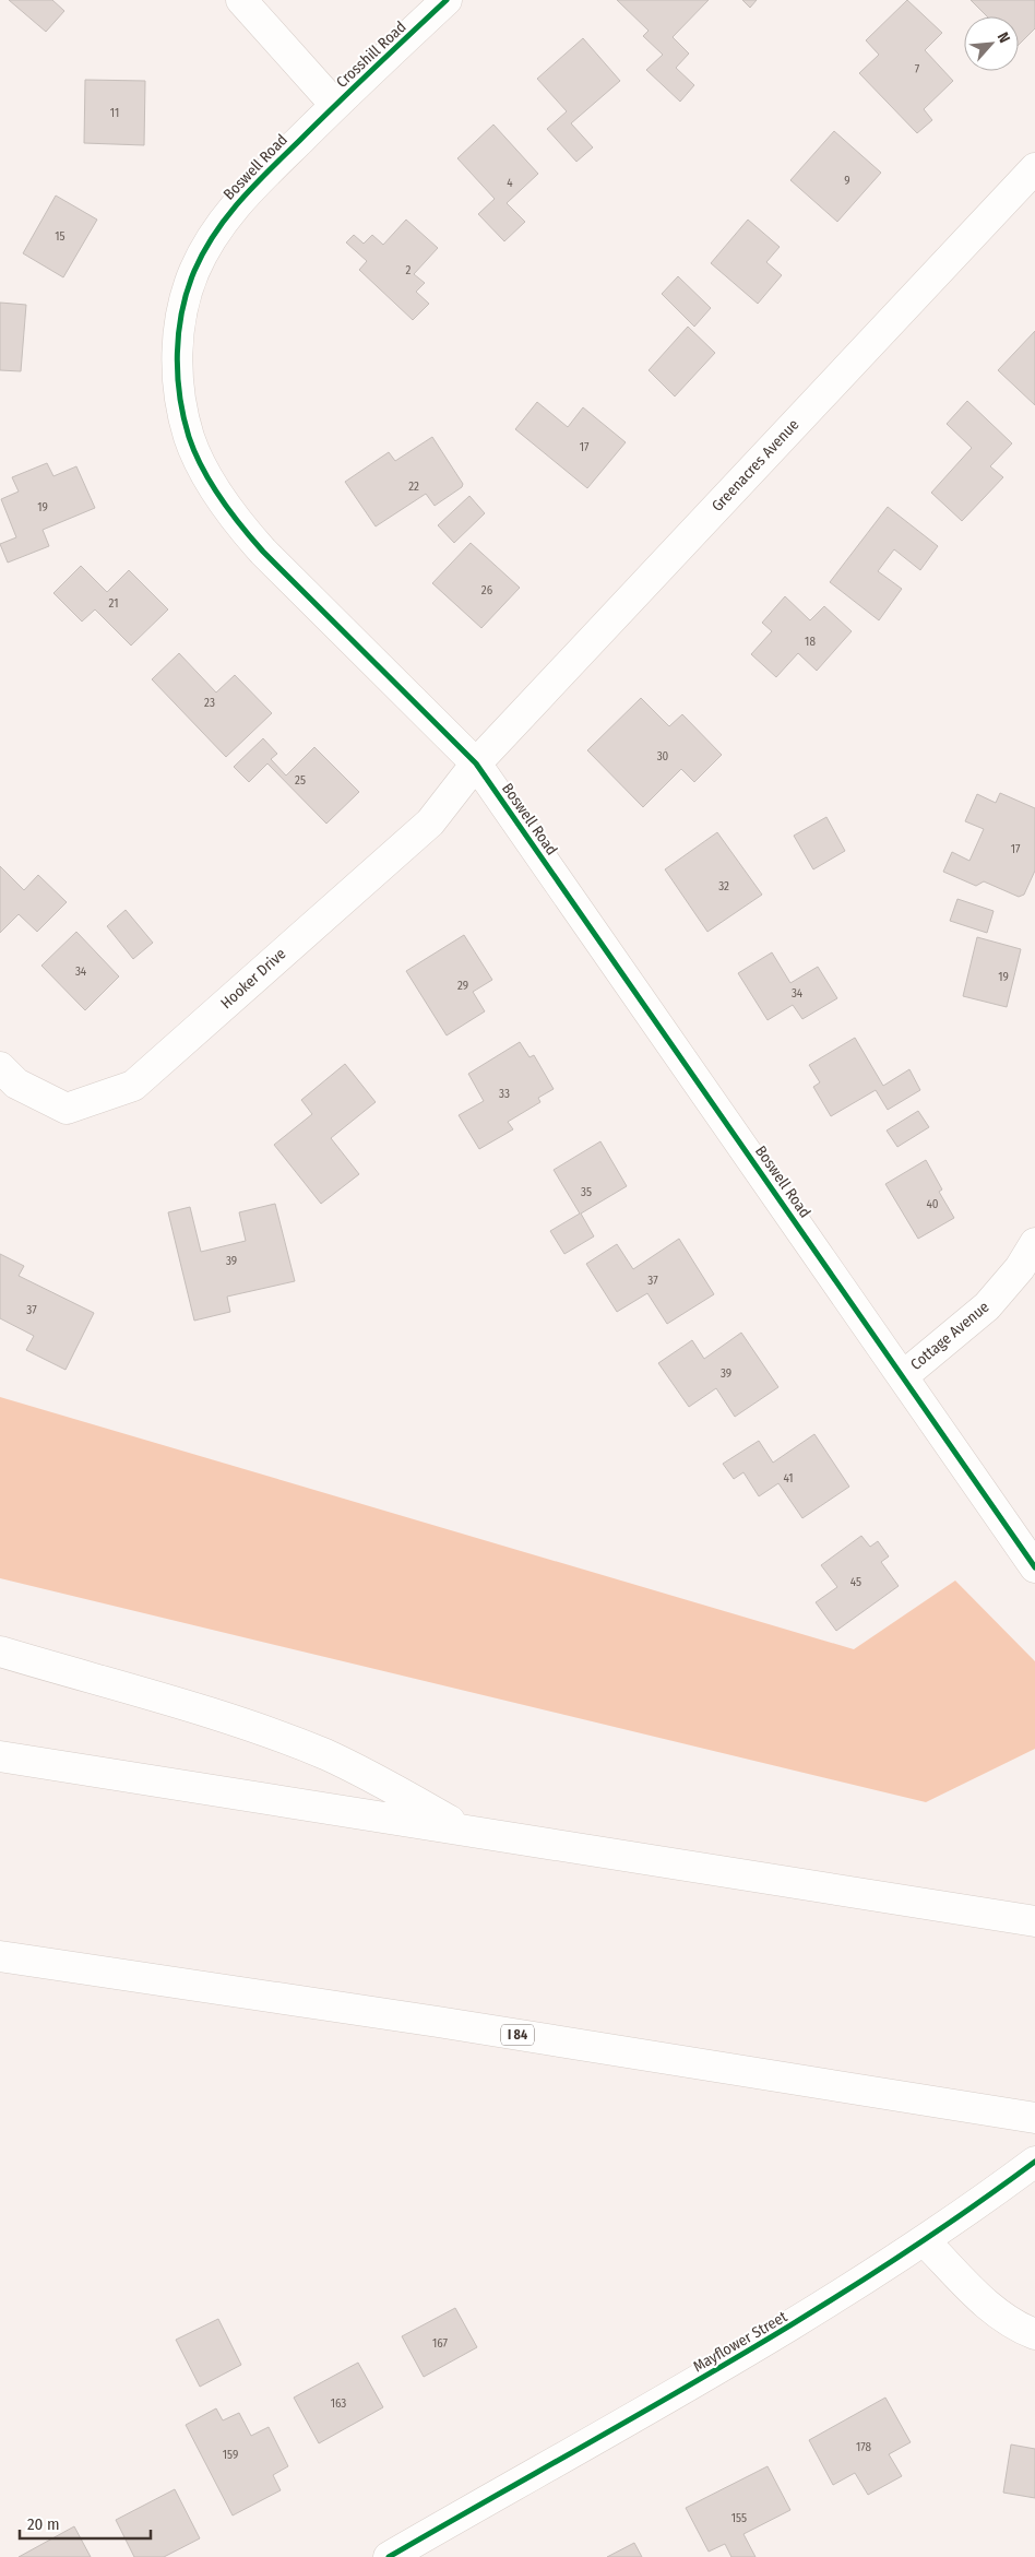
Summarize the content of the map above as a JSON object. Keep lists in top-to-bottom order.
{
  "streets": {
    "main road": [
      "Crosshill Road",
      "Boswell Road",
      "Greenacres Avenue",
      "Hooker Drive",
      "Cottage Avenue",
      "I 84",
      "Mayflower Street"
    ]
  },
  "crossings": [
    ["Crosshill Road", "Boswell Road"],
    ["Boswell Road", "Greenacres Avenue"],
    ["Boswell Road", "Hooker Drive"],
    ["Boswell Road", "Cottage Avenue"],
    ["Greenacres Avenue", "Hooker Drive"]
  ],
  "house_numbers": [
    "7",
    "11",
    "9",
    "4",
    "15",
    "2",
    "17",
    "22",
    "19",
    "26",
    "21",
    "18",
    "23",
    "30",
    "25",
    "17",
    "32",
    "34",
    "19",
    "29",
    "34",
    "33",
    "35",
    "40",
    "39",
    "37",
    "37",
    "39",
    "41",
    "45",
    "167",
    "163",
    "178",
    "159",
    "155"
  ],
  "scale_bar": "20 m",
  "north": "top right"
}
